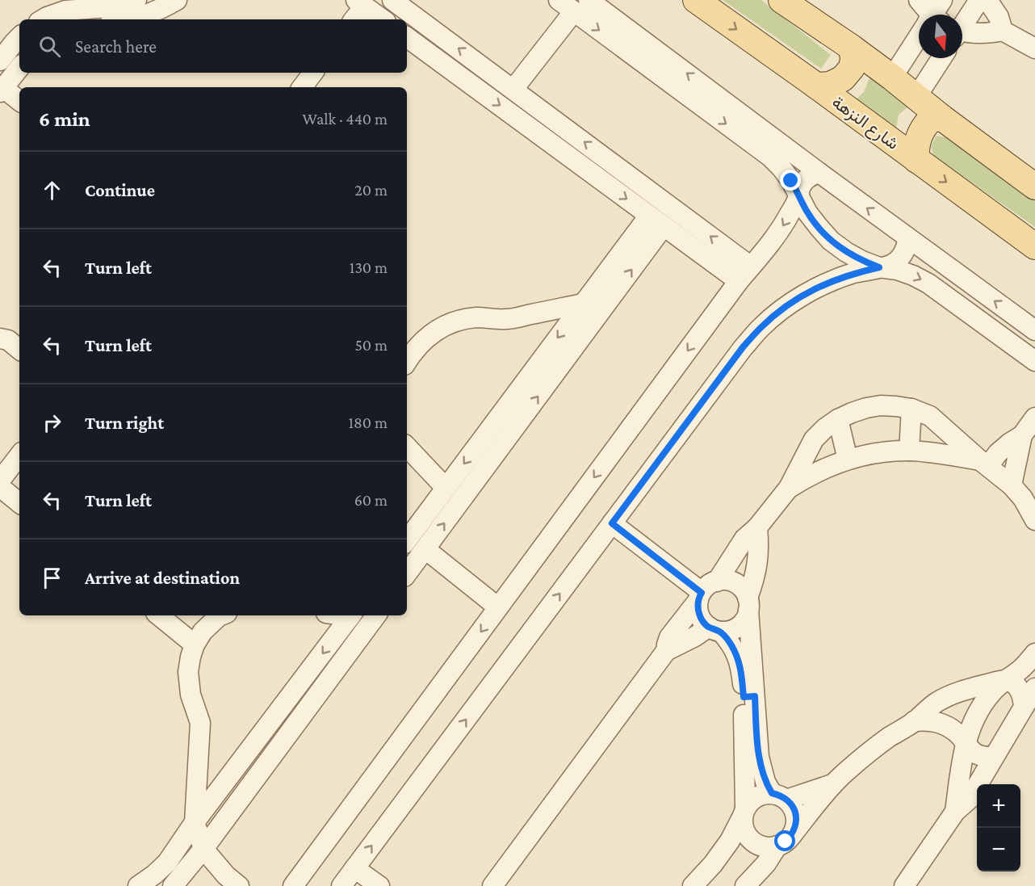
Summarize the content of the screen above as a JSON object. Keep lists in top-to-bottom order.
{
  "streets": {
    "main road": ["شارع النزهة"]
  },
  "north": "bottom",
  "page": {
    "search": "Search here",
    "heading": ["6 min", "Walk · 440 m"],
    "list": [
      ["Continue", "20 m"],
      ["Turn left", "130 m"],
      ["Turn left", "50 m"],
      ["Turn right", "180 m"],
      ["Turn left", "60 m"],
      "Arrive at destination"
    ],
    "map_buttons": ["+", "−"]
  }
}
